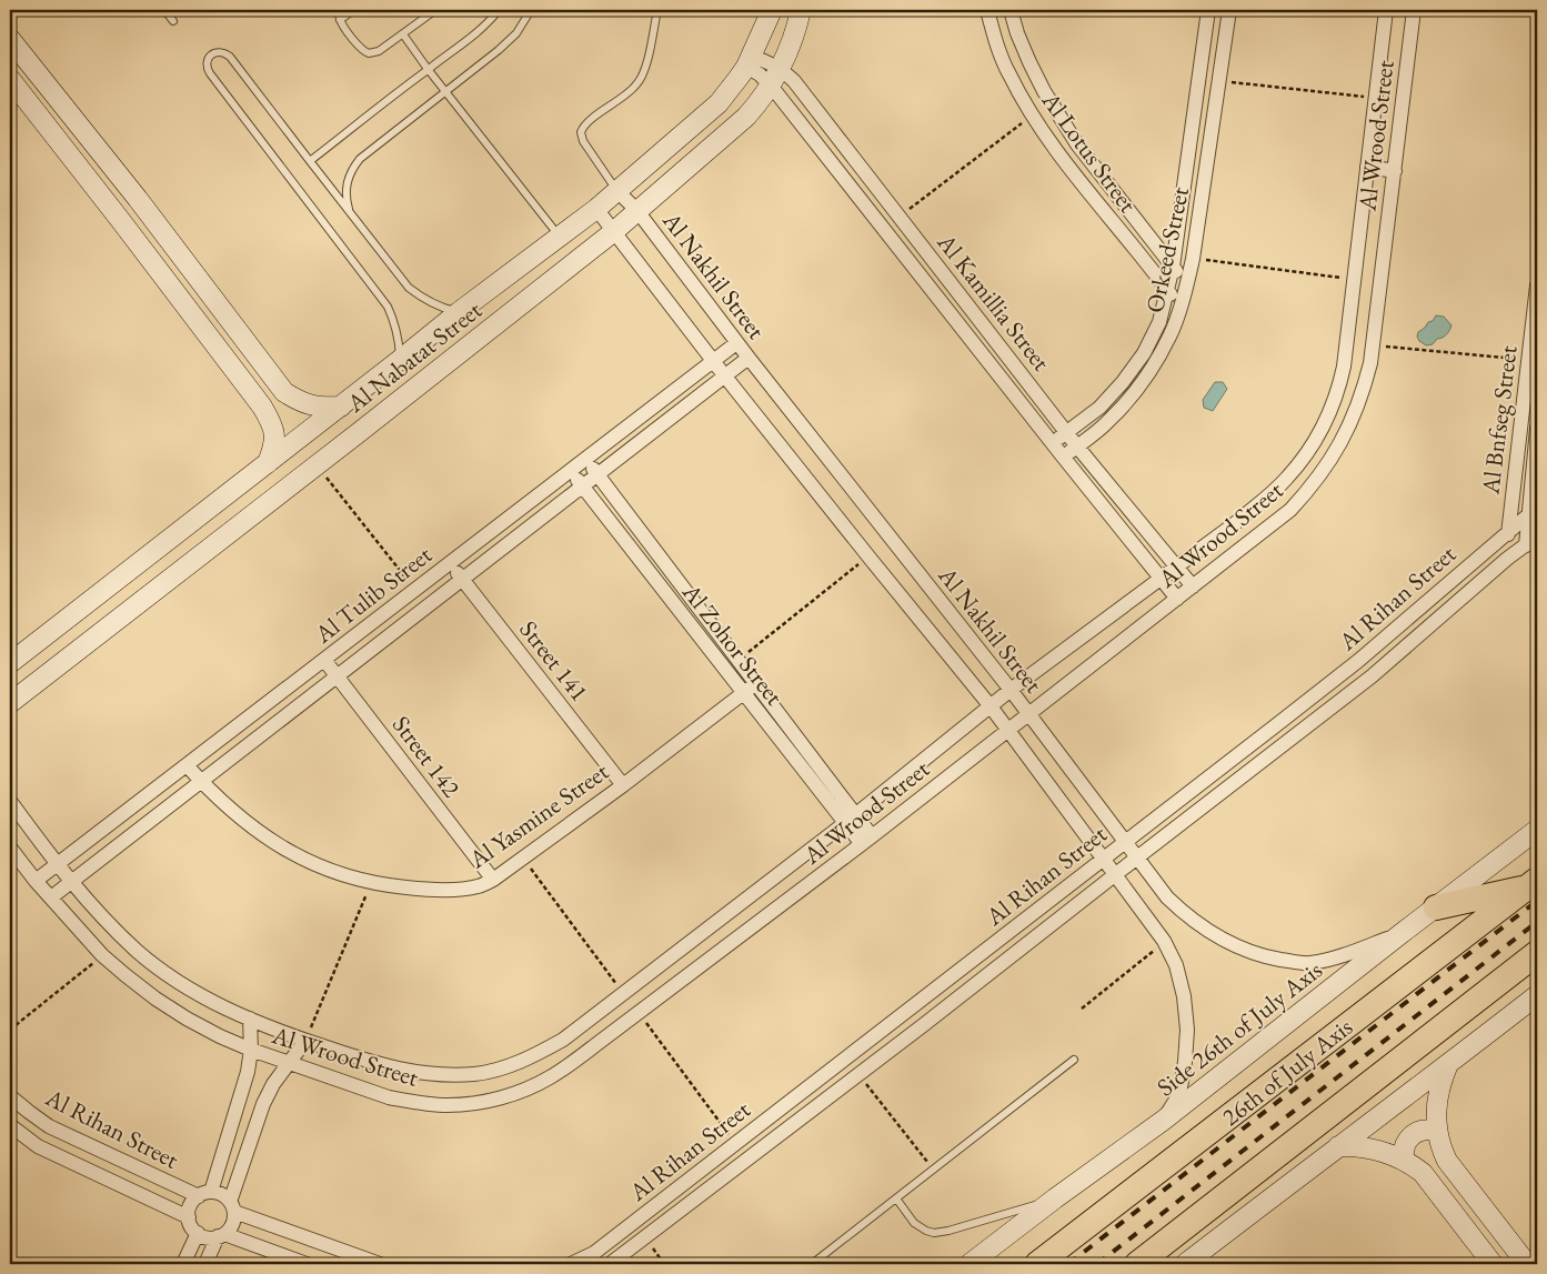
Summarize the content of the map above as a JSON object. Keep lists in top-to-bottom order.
{
  "streets": {
    "highway": ["26th of July Axis"],
    "street": [
      "Al Wrood Street",
      "Al Lotus Street",
      "Orkeed Street",
      "Al Nakhil Street",
      "Al Kamillia Street",
      "Al Nabatat Street",
      "Al Bnfseg Street",
      "Al Tulib Street",
      "Al Rihan Street",
      "Al Zohor Street",
      "Street 141",
      "Street 142",
      "Al Yasmine Street",
      "Side 26th of July Axis"
    ]
  },
  "crossings": [
    ["Al Wrood Street", "Al Nakhil Street"],
    ["Al Wrood Street", "Al Kamillia Street"],
    ["Al Wrood Street", "Al Tulib Street"],
    ["Al Wrood Street", "Al Zohor Street"],
    ["Al Lotus Street", "Orkeed Street"],
    ["Orkeed Street", "Al Kamillia Street"],
    ["Al Nakhil Street", "Al Nabatat Street"],
    ["Al Nakhil Street", "Al Tulib Street"],
    ["Al Nakhil Street", "Al Rihan Street"],
    ["Al Nakhil Street", "Side 26th of July Axis"],
    ["Al Kamillia Street", "Al Nabatat Street"],
    ["Al Bnfseg Street", "Al Rihan Street"],
    ["Al Tulib Street", "Al Zohor Street"],
    ["Al Tulib Street", "Street 141"],
    ["Al Tulib Street", "Street 142"],
    ["Al Tulib Street", "Al Yasmine Street"],
    ["Al Zohor Street", "Al Yasmine Street"],
    ["Street 141", "Al Yasmine Street"],
    ["Street 142", "Al Yasmine Street"]
  ]
}
